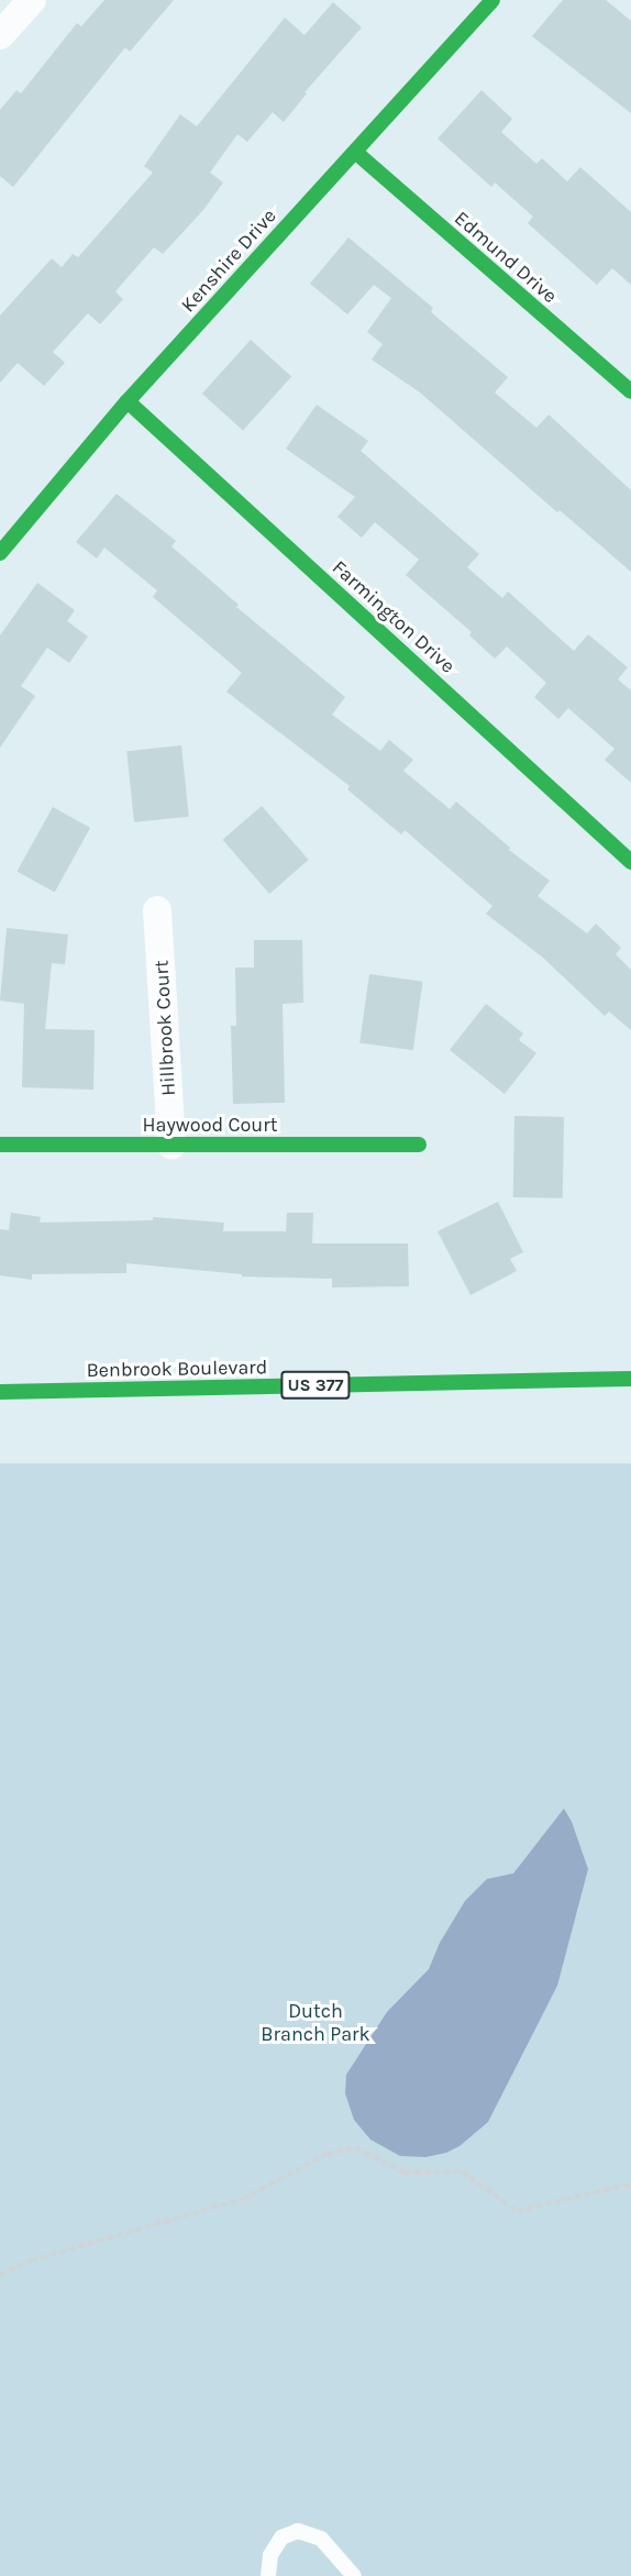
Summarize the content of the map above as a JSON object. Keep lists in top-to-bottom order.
{
  "streets": {
    "main road": [
      "Edmund Drive",
      "Kenshire Drive",
      "Farmington Drive",
      "Haywood Court",
      "Benbrook Boulevard",
      "US 377"
    ],
    "street": ["Hillbrook Court"]
  },
  "crossings": [
    ["Edmund Drive", "Kenshire Drive"],
    ["Kenshire Drive", "Farmington Drive"],
    ["Hillbrook Court", "Haywood Court"]
  ],
  "parks": ["Dutch Branch Park"]
}
